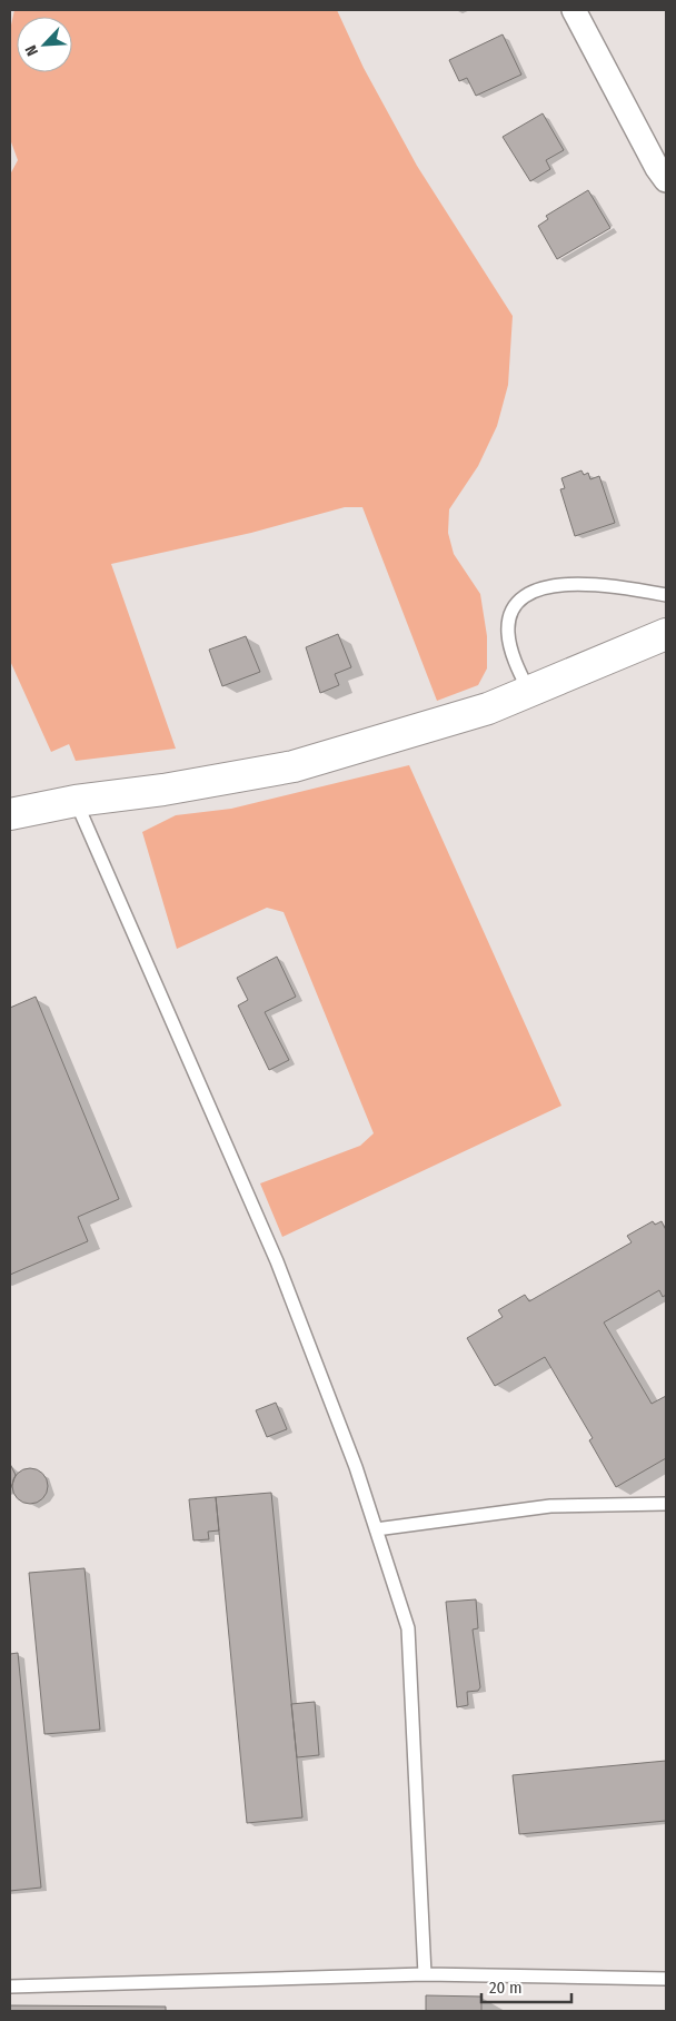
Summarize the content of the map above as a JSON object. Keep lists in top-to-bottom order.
{
  "scale_bar": "20 m",
  "north": "bottom left"
}
